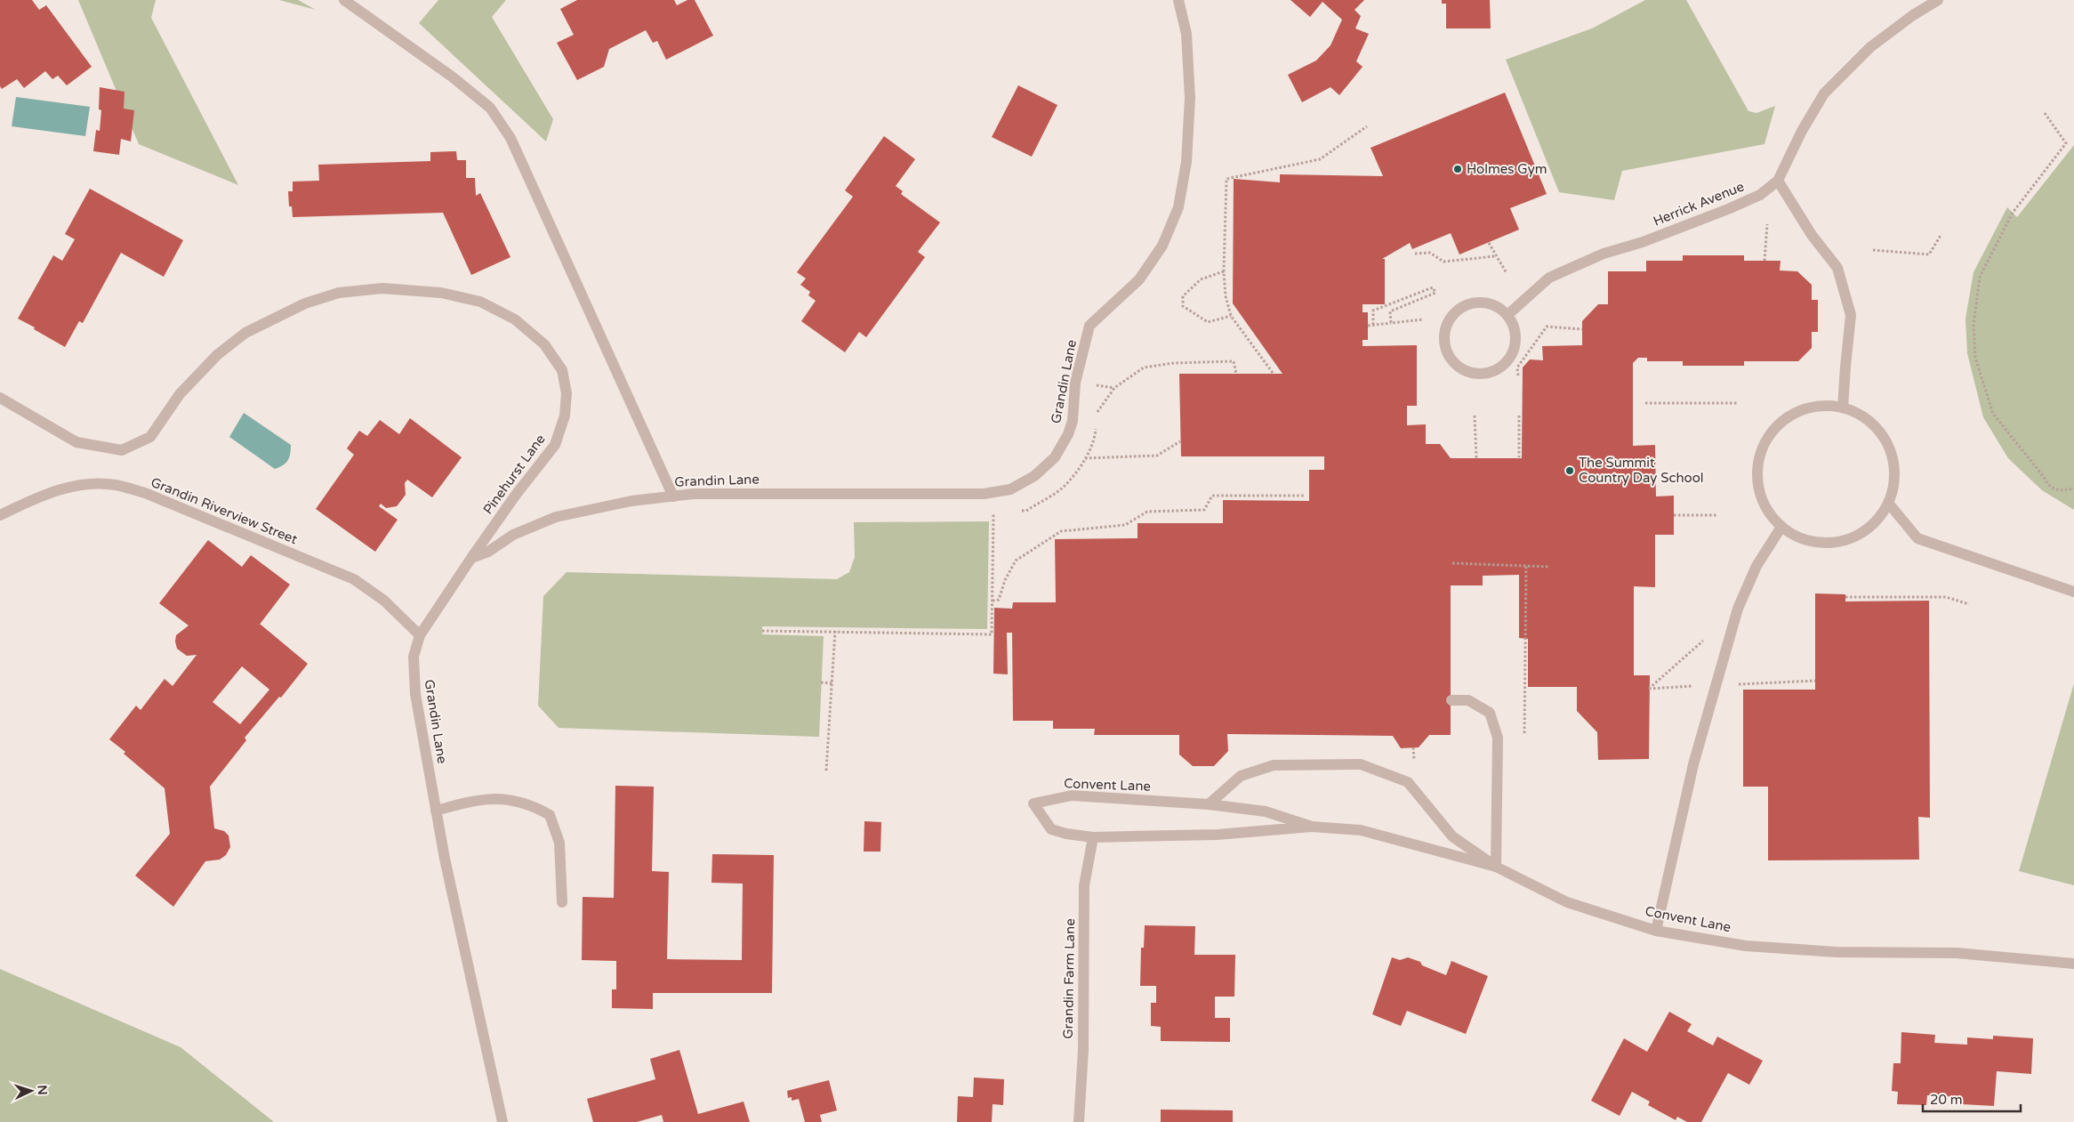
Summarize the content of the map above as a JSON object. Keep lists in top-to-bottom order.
{
  "streets": {
    "street": [
      "Herrick Avenue",
      "Grandin Lane",
      "Pinehurst Lane",
      "Grandin Riverview Street",
      "Convent Lane",
      "Grandin Farm Lane"
    ]
  },
  "crossings": [
    ["Grandin Lane", "Pinehurst Lane"],
    ["Grandin Lane", "Grandin Riverview Street"],
    ["Convent Lane", "Grandin Farm Lane"]
  ],
  "places": ["Holmes Gym", "The Summit Country Day School"],
  "scale_bar": "20 m",
  "north": "right"
}
